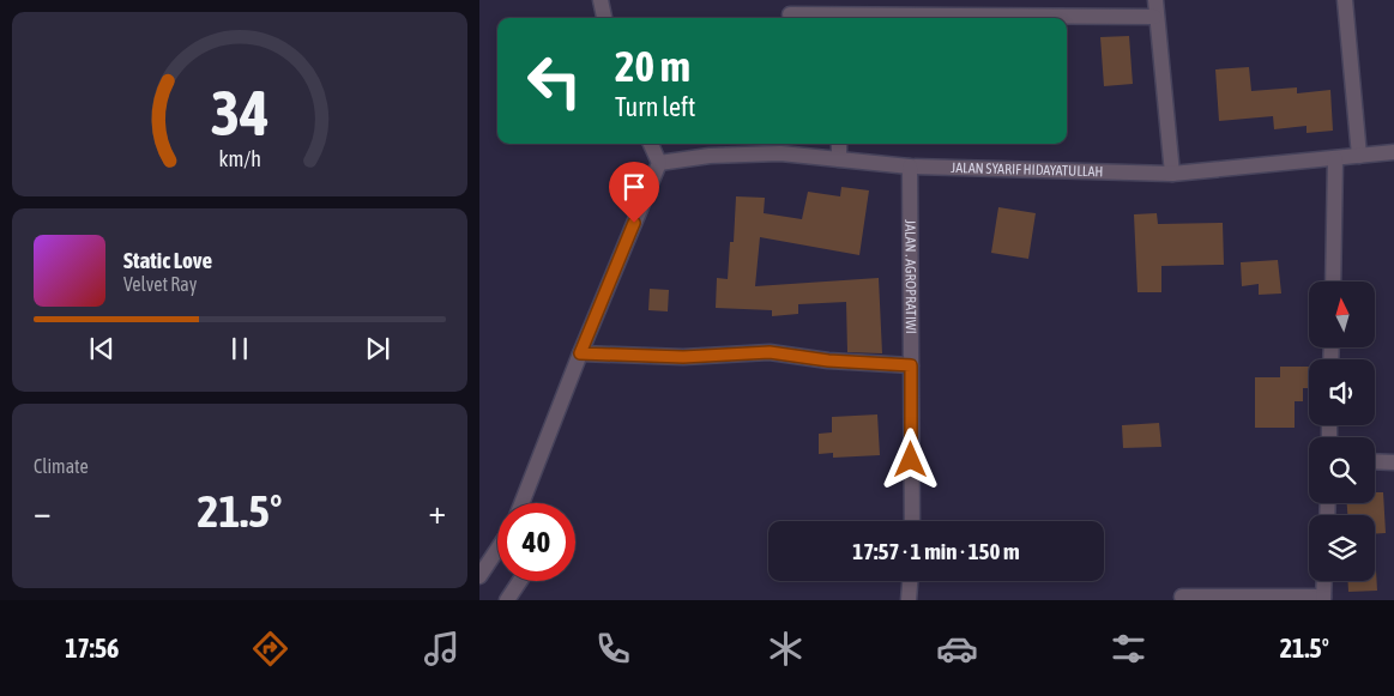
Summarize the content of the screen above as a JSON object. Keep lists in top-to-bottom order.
{
  "streets": {
    "street": ["JALAN SYARIF HIDAYATULLAH", "JALAN . AGROPRATIWI"]
  },
  "crossings": [
    ["JALAN SYARIF HIDAYATULLAH", "JALAN . AGROPRATIWI"]
  ],
  "north": "top",
  "page": {
    "turn": ["20 m", "Turn left"],
    "song": ["Static Love", "Velvet Ray"],
    "tile": "Climate",
    "heat": ["−", "21.5°", "+"],
    "limit": "40",
    "trip": "17:57 · 1 min · 150 m",
    "tabs": ["17:56", "21.5°"],
    "gauge": ["34", "km/h"]
  }
}
